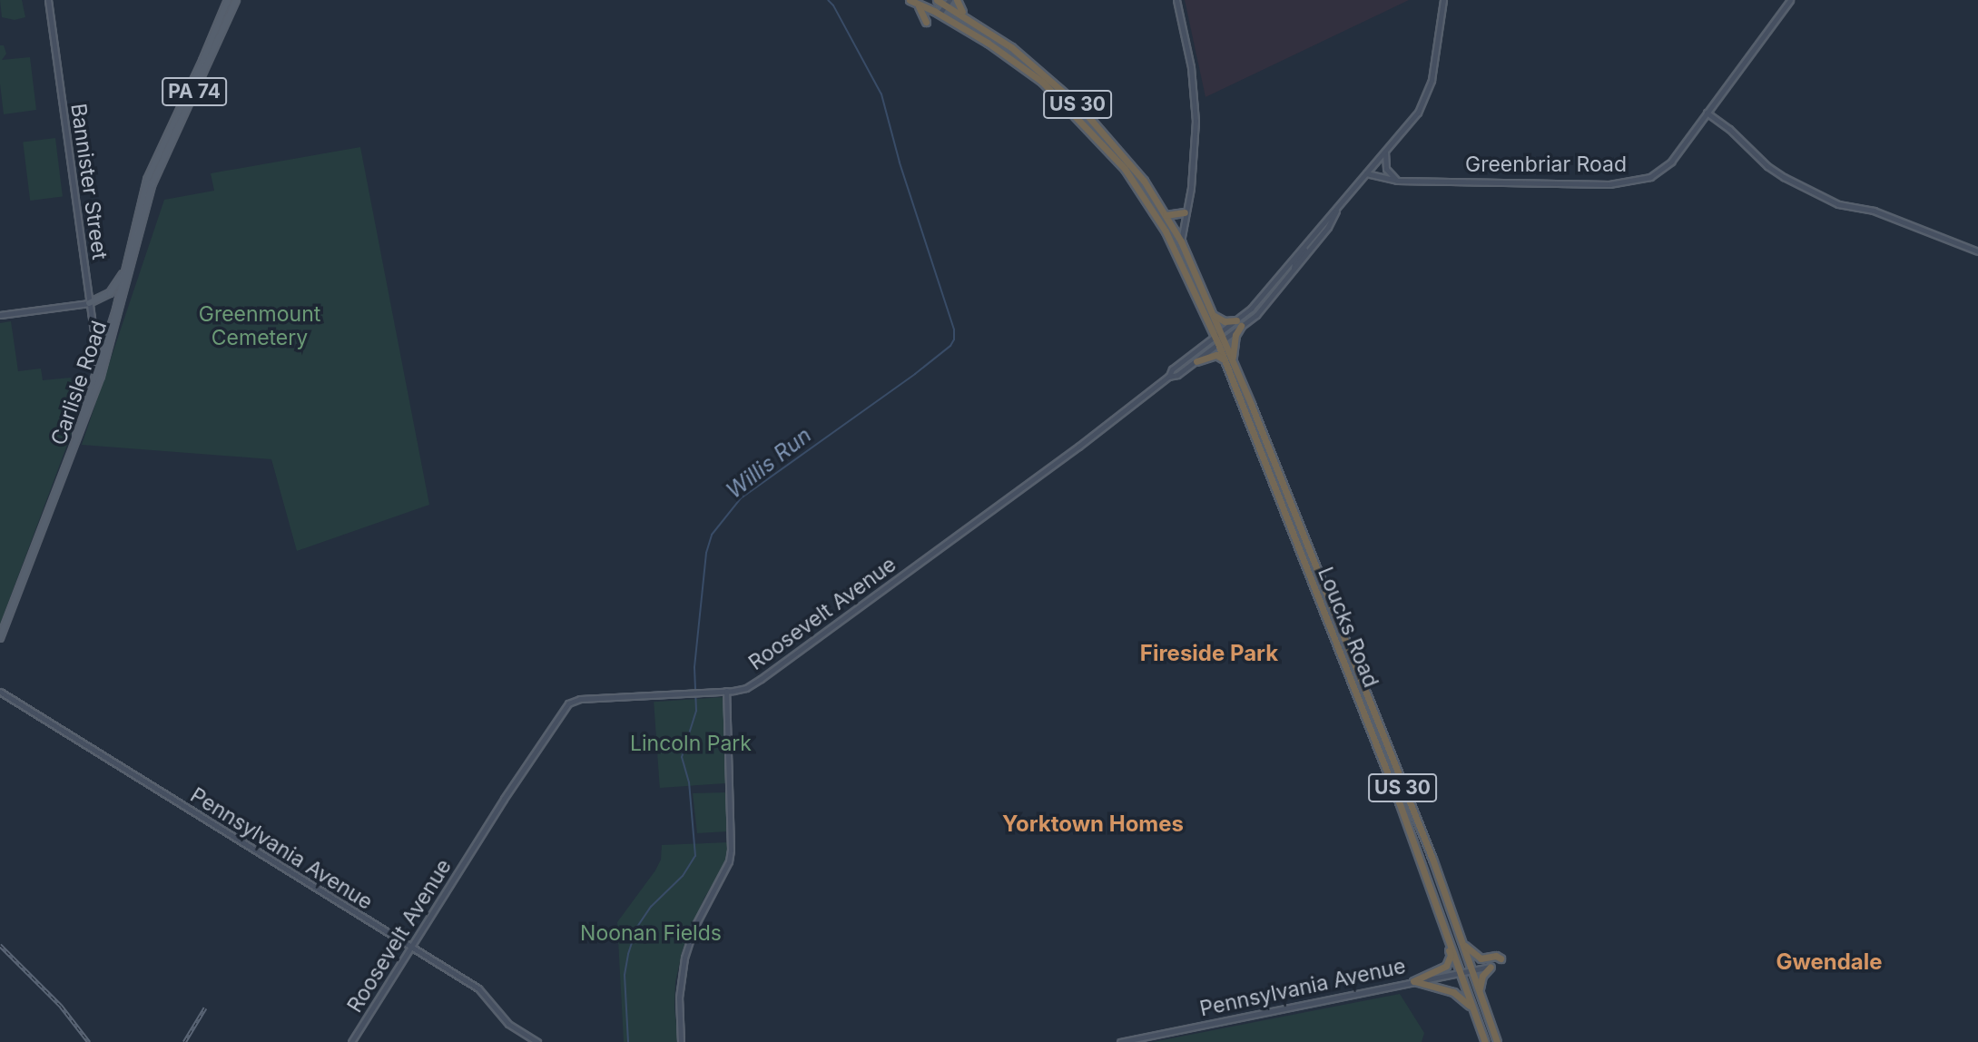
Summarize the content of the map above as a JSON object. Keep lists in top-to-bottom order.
{
  "streets": {
    "highway": ["US 30", "Loucks Road"],
    "main road": ["PA 74", "Carlisle Road"],
    "street": [
      "Greenbriar Road",
      "Bannister Street",
      "Roosevelt Avenue",
      "Pennsylvania Avenue"
    ]
  },
  "crossings": [
    ["PA 74", "Carlisle Road"],
    ["US 30", "Loucks Road"],
    ["Greenbriar Road", "Roosevelt Avenue"],
    ["Bannister Street", "Carlisle Road"],
    ["Roosevelt Avenue", "Loucks Road"],
    ["Roosevelt Avenue", "Pennsylvania Avenue"],
    ["Loucks Road", "Pennsylvania Avenue"]
  ],
  "districts": ["Fireside Park", "Yorktown Homes", "Gwendale"],
  "water": ["Willis Run"],
  "parks": ["Greenmount Cemetery", "Lincoln Park", "Noonan Fields"]
}
